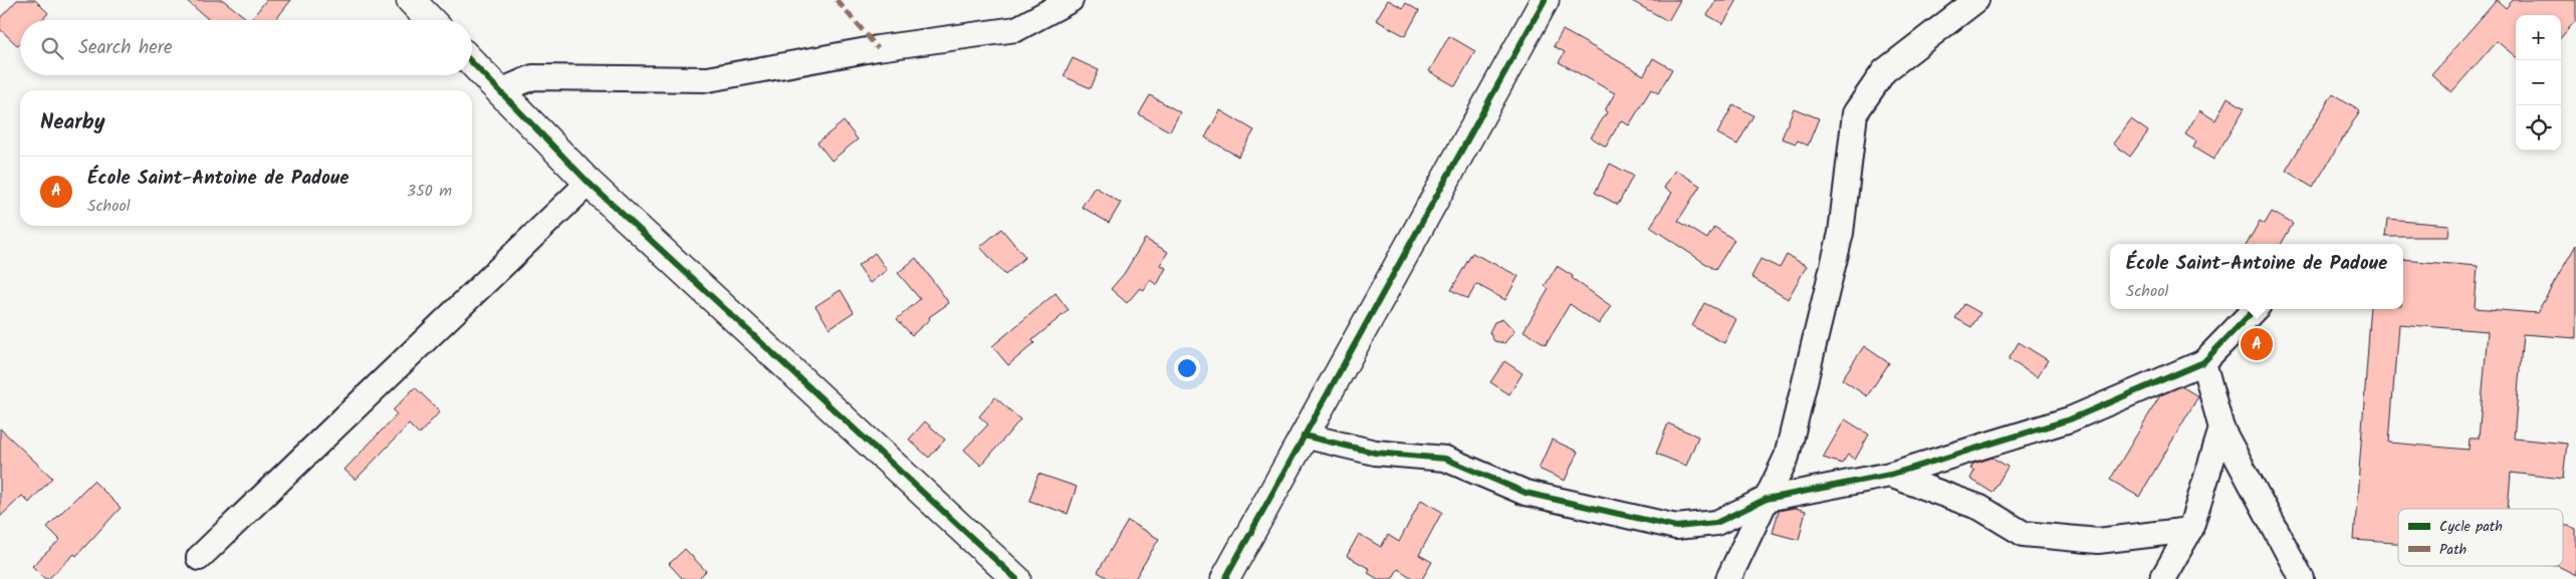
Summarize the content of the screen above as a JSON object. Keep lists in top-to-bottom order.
{
  "legend": ["Cycle path", "Path"],
  "page": {
    "map_buttons": ["+", "−"],
    "search": "Search here",
    "heading": "Nearby",
    "list": [
      {
        "mark": "A",
        "name": "École Saint-Antoine de Padoue",
        "note": "School",
        "value": "350 m"
      }
    ],
    "popup": ["École Saint-Antoine de Padoue", "School"],
    "pins": "A"
  }
}
